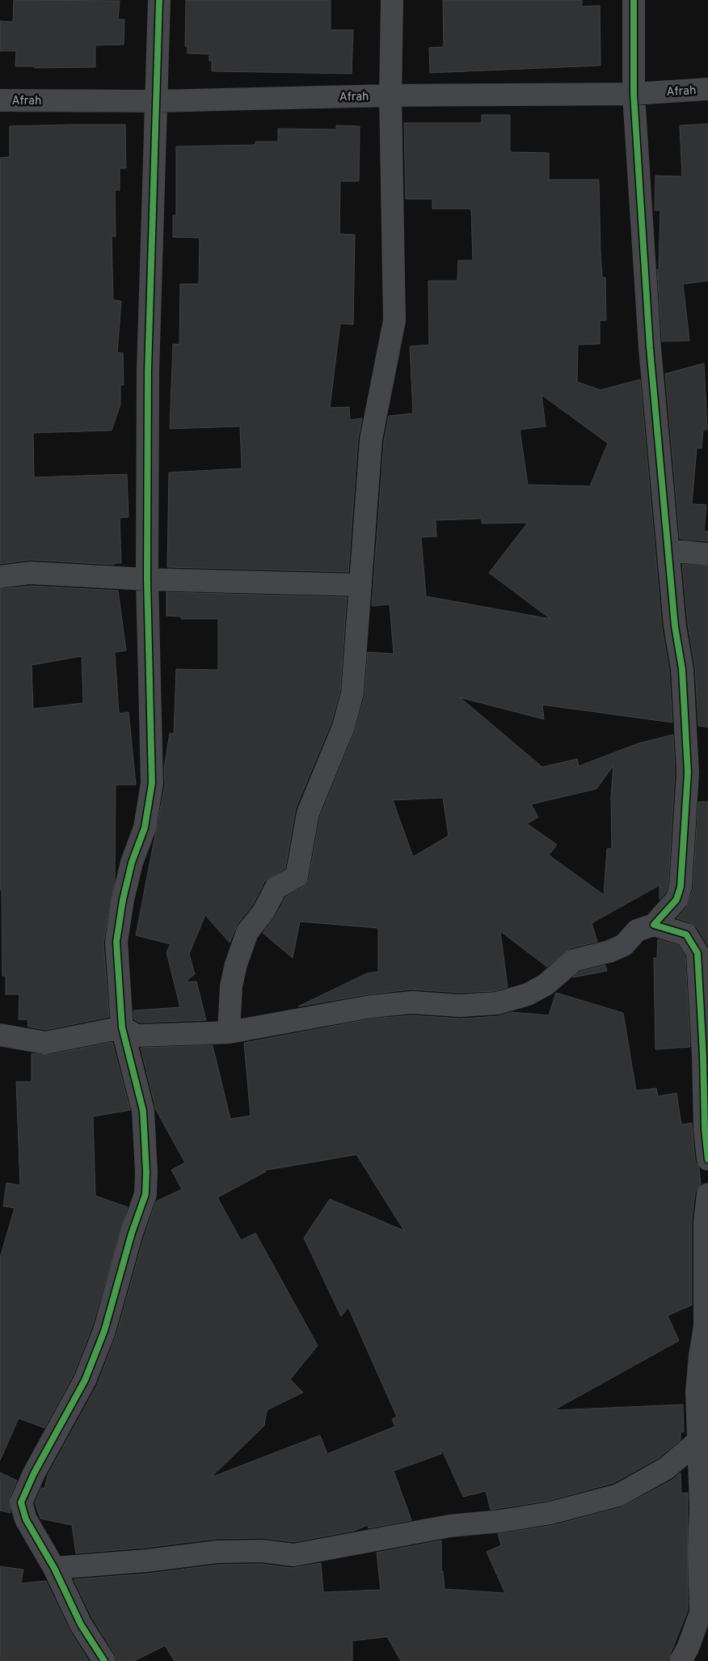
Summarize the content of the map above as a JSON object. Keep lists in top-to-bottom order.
{
  "streets": {
    "street": ["Afrah"]
  }
}
